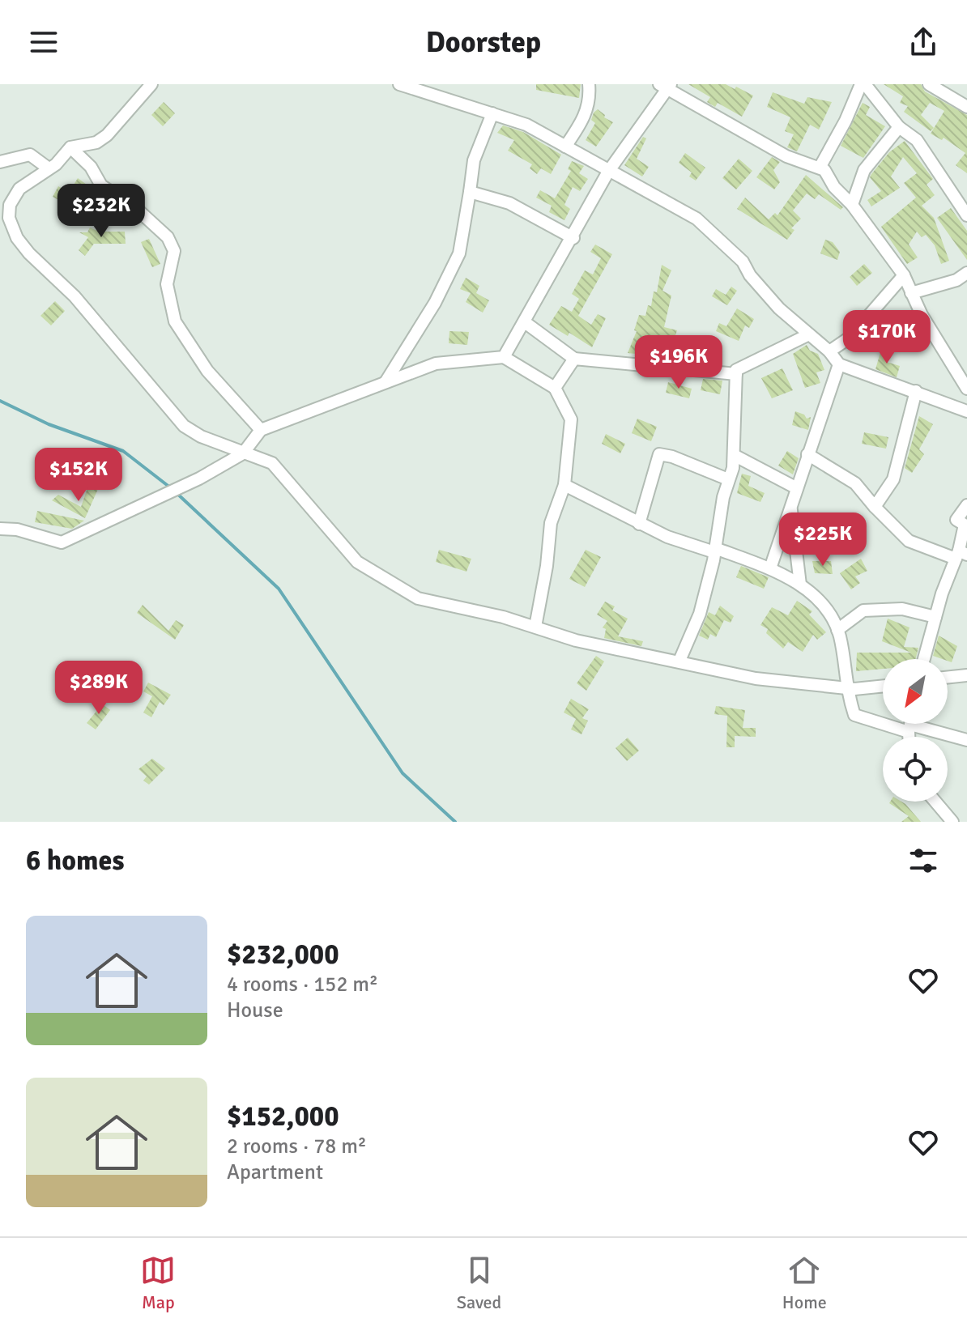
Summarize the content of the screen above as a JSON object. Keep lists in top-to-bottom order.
{
  "north": "bottom left",
  "page": {
    "header": "Doorstep",
    "price": [
      "$232K",
      "$170K",
      "$196K",
      "$152K",
      "$225K",
      "$289K"
    ],
    "heading": "6 homes",
    "list": [
      {
        "name": "$232,000",
        "note": "4 rooms · 152 m² · House"
      },
      {
        "name": "$152,000",
        "note": "2 rooms · 78 m² · Apartment"
      }
    ],
    "tabs": ["Map", "Saved", "Home"]
  }
}
